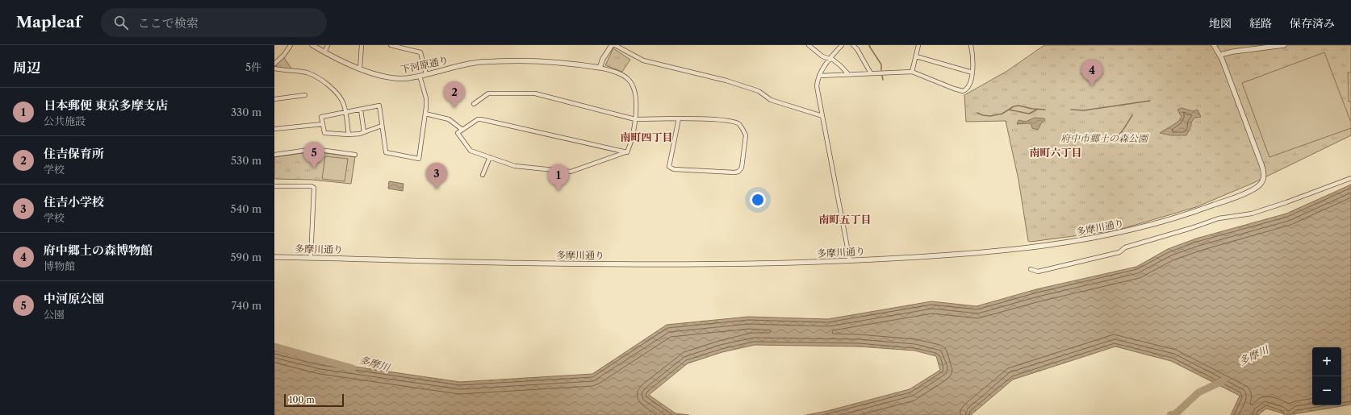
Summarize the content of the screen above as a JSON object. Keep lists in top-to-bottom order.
{
  "streets": {
    "street": ["下河原通り", "多摩川通り"]
  },
  "districts": ["南町四丁目", "南町六丁目", "南町五丁目"],
  "water": ["多摩川"],
  "parks": ["府中市郷土の森公園"],
  "scale_bar": "100 m",
  "page": {
    "header": "Mapleaf",
    "search": "ここで検索",
    "nav": ["地図", "経路", "保存済み"],
    "heading": ["周辺", "5件"],
    "pins": [
      "4",
      "2",
      "5",
      "3",
      "1"
    ],
    "list": [
      {
        "mark": "1",
        "name": "日本郵便 東京多摩支店",
        "note": "公共施設",
        "value": "330 m"
      },
      {
        "mark": "2",
        "name": "住吉保育所",
        "note": "学校",
        "value": "530 m"
      },
      {
        "mark": "3",
        "name": "住吉小学校",
        "note": "学校",
        "value": "540 m"
      },
      {
        "mark": "4",
        "name": "府中郷土の森博物館",
        "note": "博物館",
        "value": "590 m"
      },
      {
        "mark": "5",
        "name": "中河原公園",
        "note": "公園",
        "value": "740 m"
      }
    ],
    "map_buttons": ["+", "−"],
    "scale": "100 m"
  }
}
